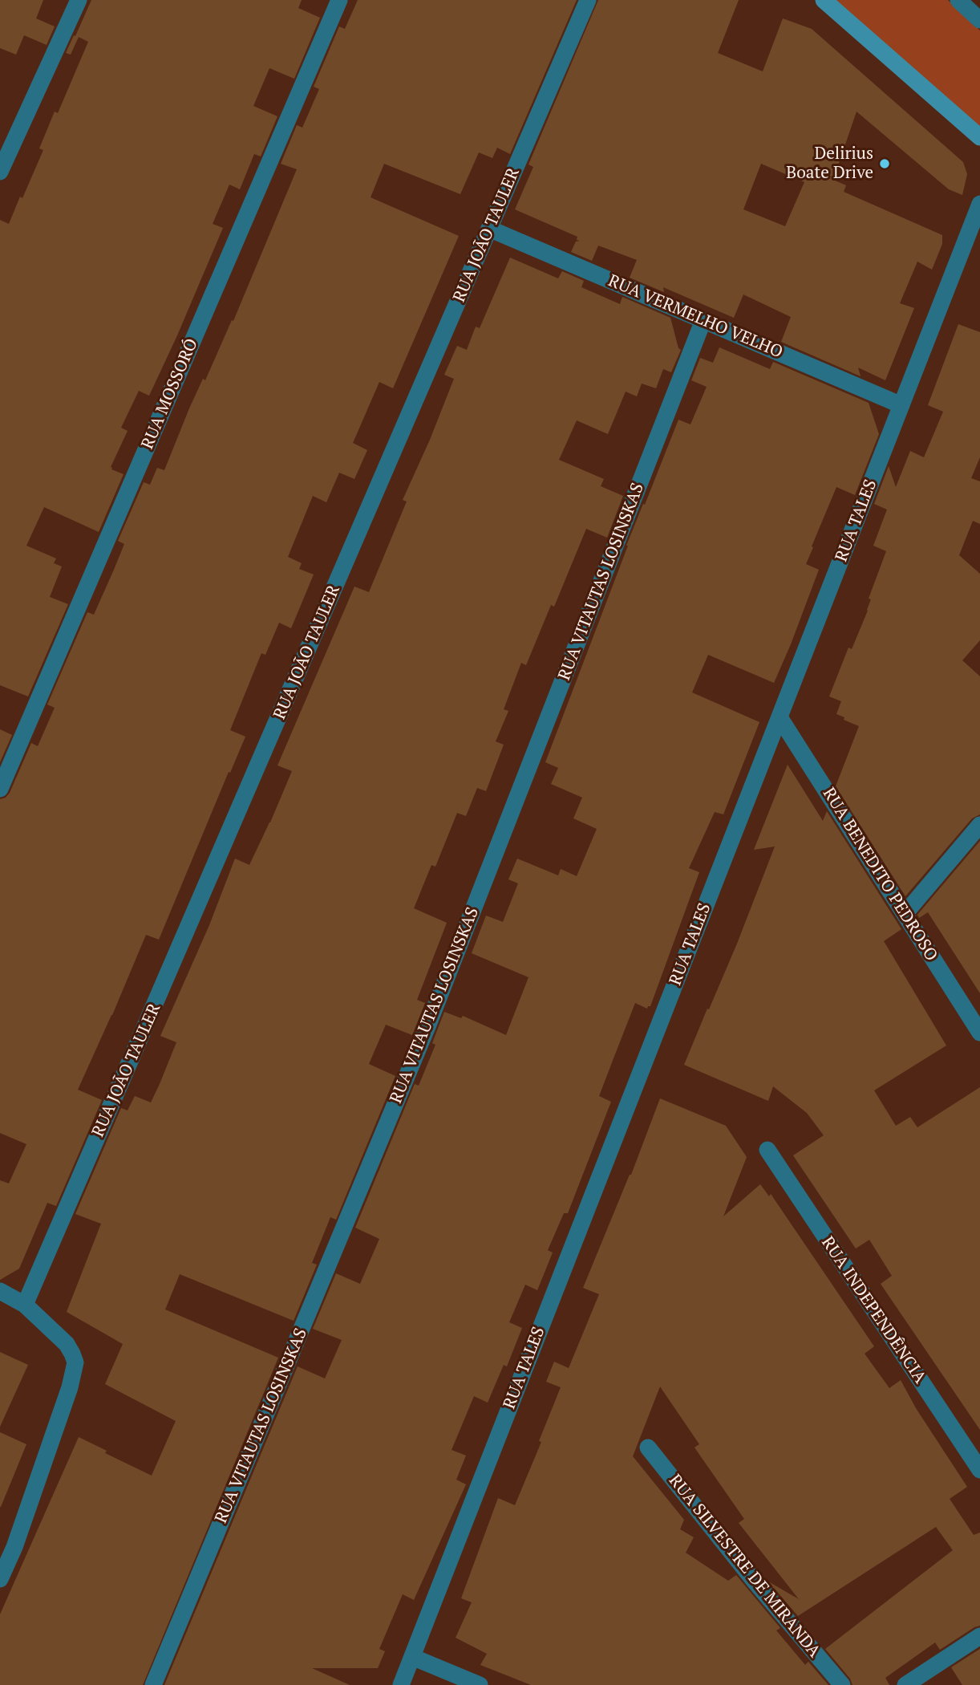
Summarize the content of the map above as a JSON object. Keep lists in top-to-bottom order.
{
  "streets": {
    "street": [
      "RUA JOÃO TAULER",
      "RUA VERMELHO VELHO",
      "RUA MOSSORÓ",
      "RUA TALES",
      "RUA VITAUTAS LOSINSKAS",
      "RUA BENEDITO PEDROSO",
      "RUA INDEPENDÊNCIA",
      "RUA SILVESTRE DE MIRANDA"
    ]
  },
  "crossings": [
    ["RUA JOÃO TAULER", "RUA VERMELHO VELHO"],
    ["RUA VERMELHO VELHO", "RUA TALES"],
    ["RUA VERMELHO VELHO", "RUA VITAUTAS LOSINSKAS"],
    ["RUA TALES", "RUA BENEDITO PEDROSO"]
  ],
  "places": ["Delirius Boate Drive"]
}
